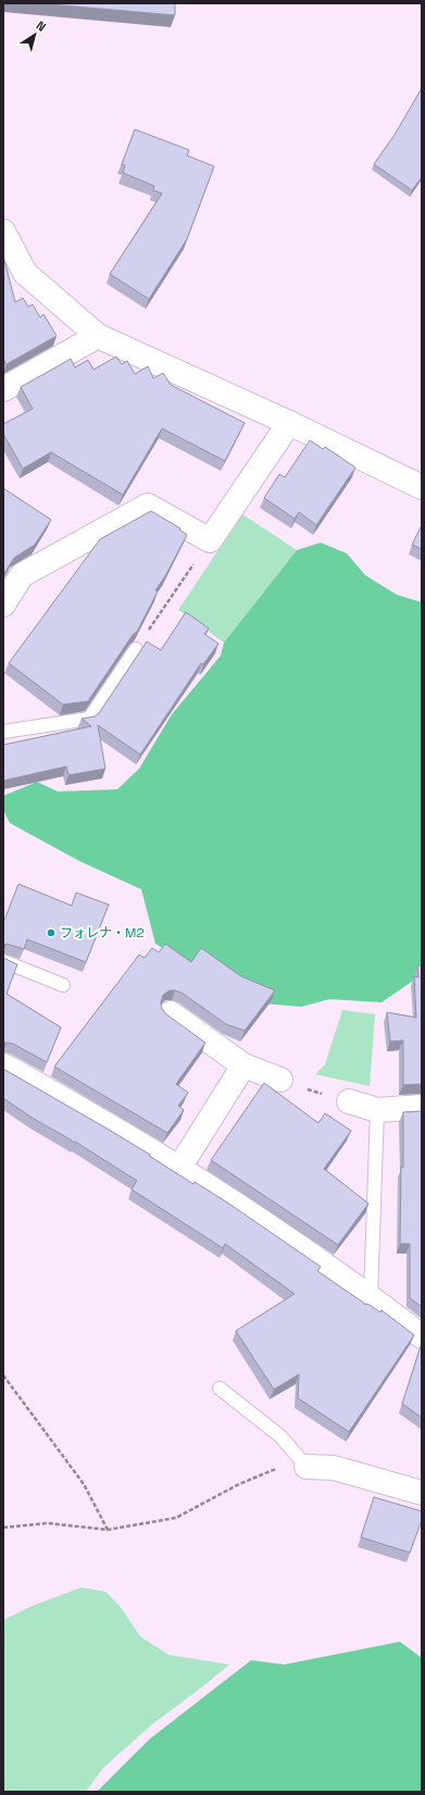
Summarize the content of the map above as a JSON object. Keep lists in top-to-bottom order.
{
  "places": ["フォレナ・M2"],
  "north": "top right"
}
